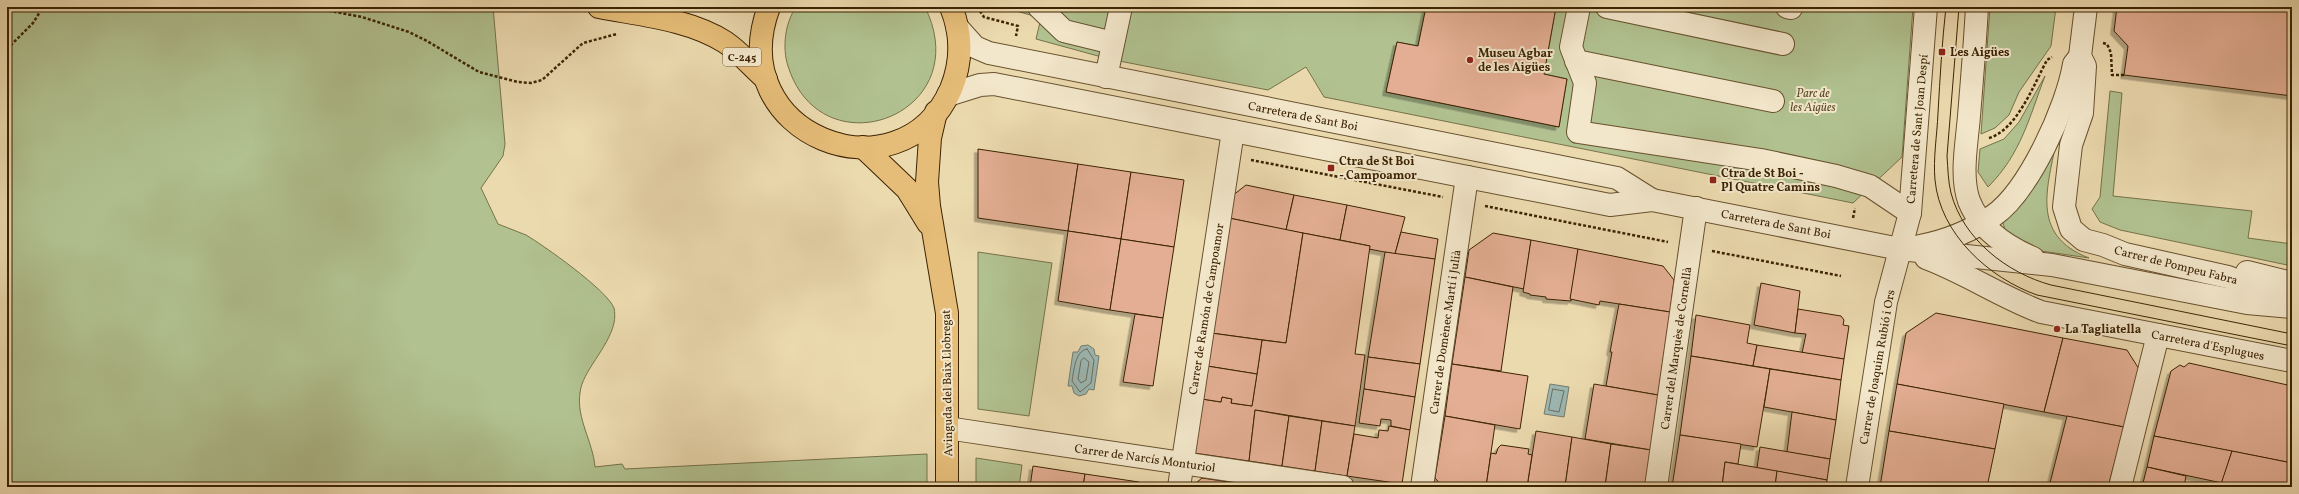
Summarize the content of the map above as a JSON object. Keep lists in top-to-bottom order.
{
  "streets": {
    "main road": ["C-245", "Avinguda del Baix Llobregat"],
    "street": [
      "Carretera de Sant Boi",
      "Carretera de Sant Joan Despí",
      "Carrer de Pompeu Fabra",
      "Carrer de Ramón de Campoamor",
      "Carrer de Domènec Martí i Julià",
      "Carretera d'Esplugues",
      "Carrer del Marquès de Cornellà",
      "Carrer de Joaquim Rubió i Ors",
      "Carrer de Narcís Monturiol"
    ]
  },
  "crossings": [
    ["Carretera de Sant Boi", "Carretera de Sant Joan Despí"],
    ["Carretera de Sant Boi", "Carrer de Ramón de Campoamor"],
    ["Carretera de Sant Boi", "Carrer de Domènec Martí i Julià"],
    ["Carretera de Sant Boi", "Carretera d'Esplugues"],
    ["Carretera de Sant Boi", "Carrer del Marquès de Cornellà"],
    ["Carretera de Sant Boi", "Carrer de Joaquim Rubió i Ors"],
    ["Carretera de Sant Boi", "Avinguda del Baix Llobregat"],
    ["Carretera de Sant Joan Despí", "Carretera d'Esplugues"],
    ["Carretera de Sant Joan Despí", "Carrer de Joaquim Rubió i Ors"],
    ["Carrer de Ramón de Campoamor", "Carrer de Narcís Monturiol"],
    ["Carretera d'Esplugues", "Carrer de Joaquim Rubió i Ors"],
    ["Avinguda del Baix Llobregat", "Carrer de Narcís Monturiol"]
  ],
  "parks": ["Parc de les Aigües"],
  "places": {
    "transit": ["Les Aigües", "Ctra de St Boi - Campoamor", "Ctra de St Boi - Pl Quatre Camins"],
    "other": ["Museu Agbar de les Aigües", "La Tagliatella"]
  }
}
